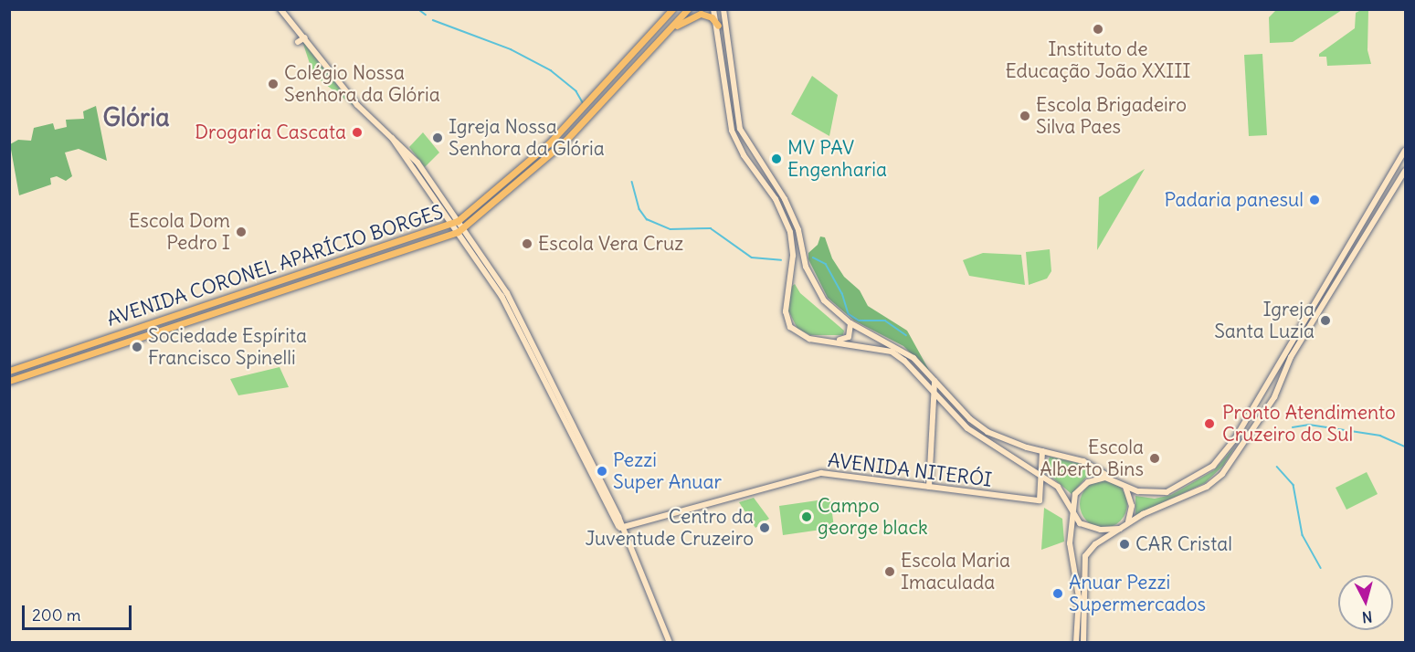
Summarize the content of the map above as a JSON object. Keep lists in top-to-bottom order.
{
  "streets": {
    "main road": ["AVENIDA CORONEL APARÍCIO BORGES", "AVENIDA NITERÓI"]
  },
  "districts": ["Glória"],
  "places": [
    "Instituto de Educação João XXIII",
    "Colégio Nossa Senhora da Glória",
    "Escola Brigadeiro Silva Paes",
    "Drogaria Cascata",
    "Igreja Nossa Senhora da Glória",
    "MV PAV Engenharia",
    "Padaria panesul",
    "Escola Dom Pedro I",
    "Escola Vera Cruz",
    "Igreja Santa Luzia",
    "Sociedade Espírita Francisco Spinelli",
    "Pronto Atendimento Cruzeiro do Sul",
    "Escola Alberto Bins",
    "Pezzi Super Anuar",
    "Campo george black",
    "Centro da Juventude Cruzeiro",
    "CAR Cristal",
    "Escola Maria Imaculada",
    "Anuar Pezzi Supermercados"
  ],
  "scale_bar": "200 m",
  "north": "bottom"
}
